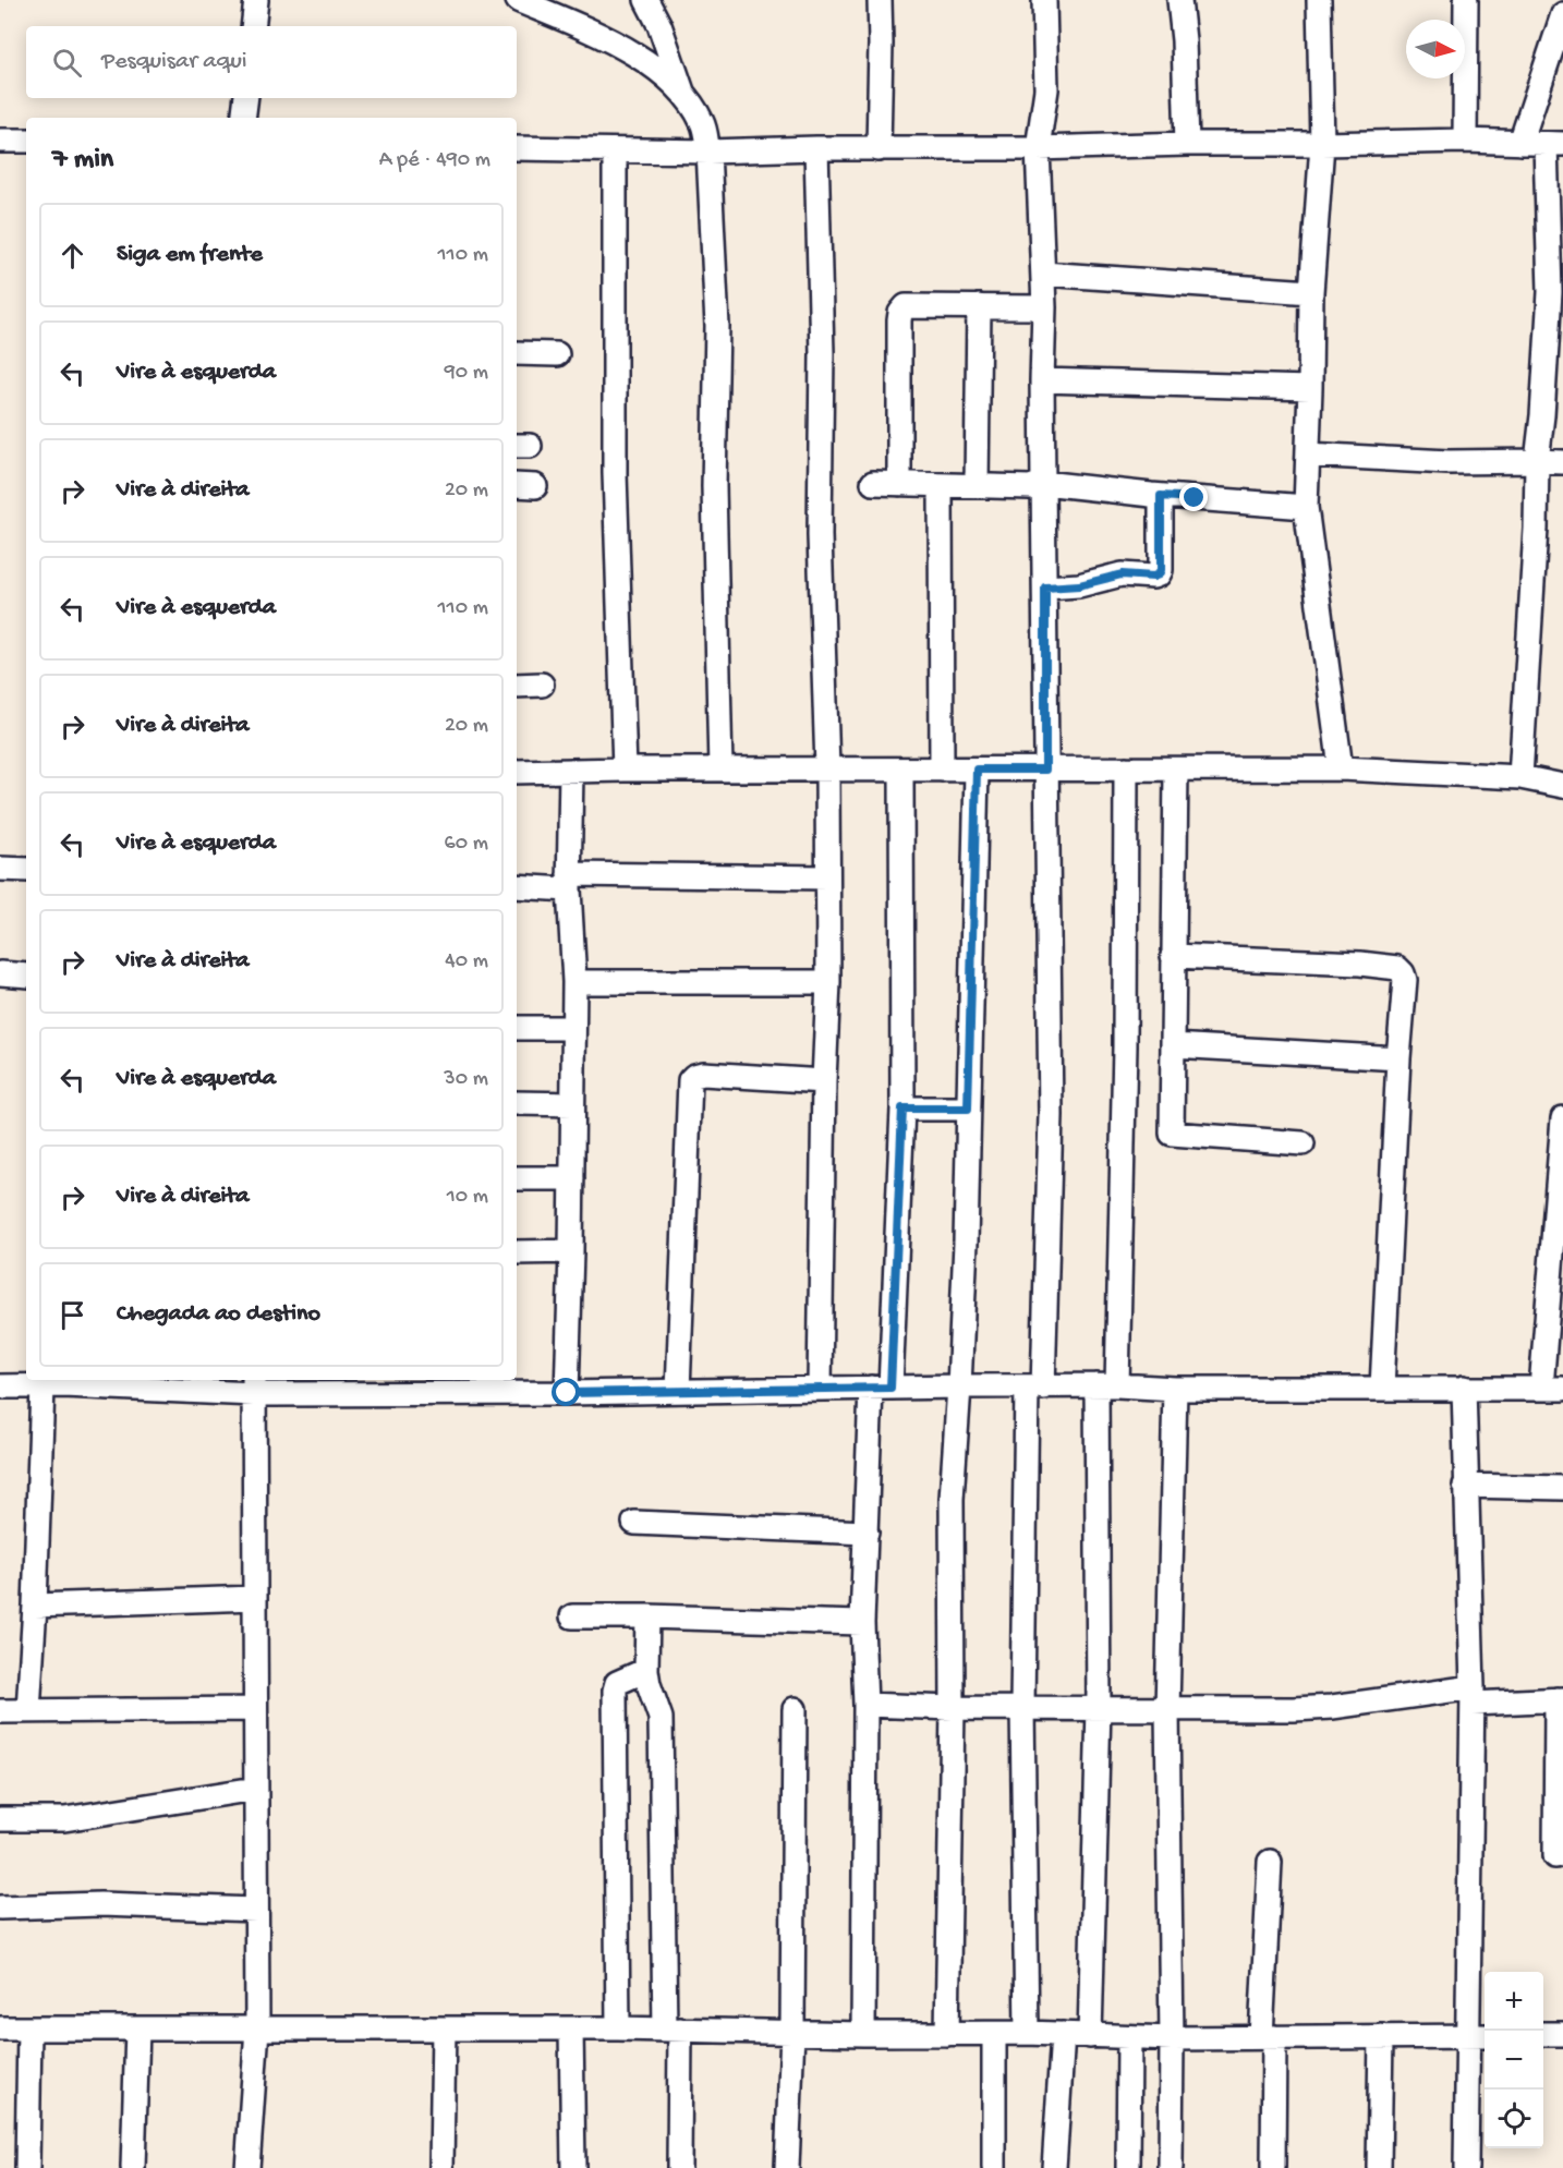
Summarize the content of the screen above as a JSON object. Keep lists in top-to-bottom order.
{
  "north": "right",
  "page": {
    "search": "Pesquisar aqui",
    "heading": ["7 min", "A pé · 490 m"],
    "list": [
      ["Siga em frente", "110 m"],
      ["Vire à esquerda", "90 m"],
      ["Vire à direita", "20 m"],
      ["Vire à esquerda", "110 m"],
      ["Vire à direita", "20 m"],
      ["Vire à esquerda", "60 m"],
      ["Vire à direita", "40 m"],
      ["Vire à esquerda", "30 m"],
      ["Vire à direita", "10 m"],
      "Chegada ao destino"
    ],
    "map_buttons": ["+", "−"]
  }
}
